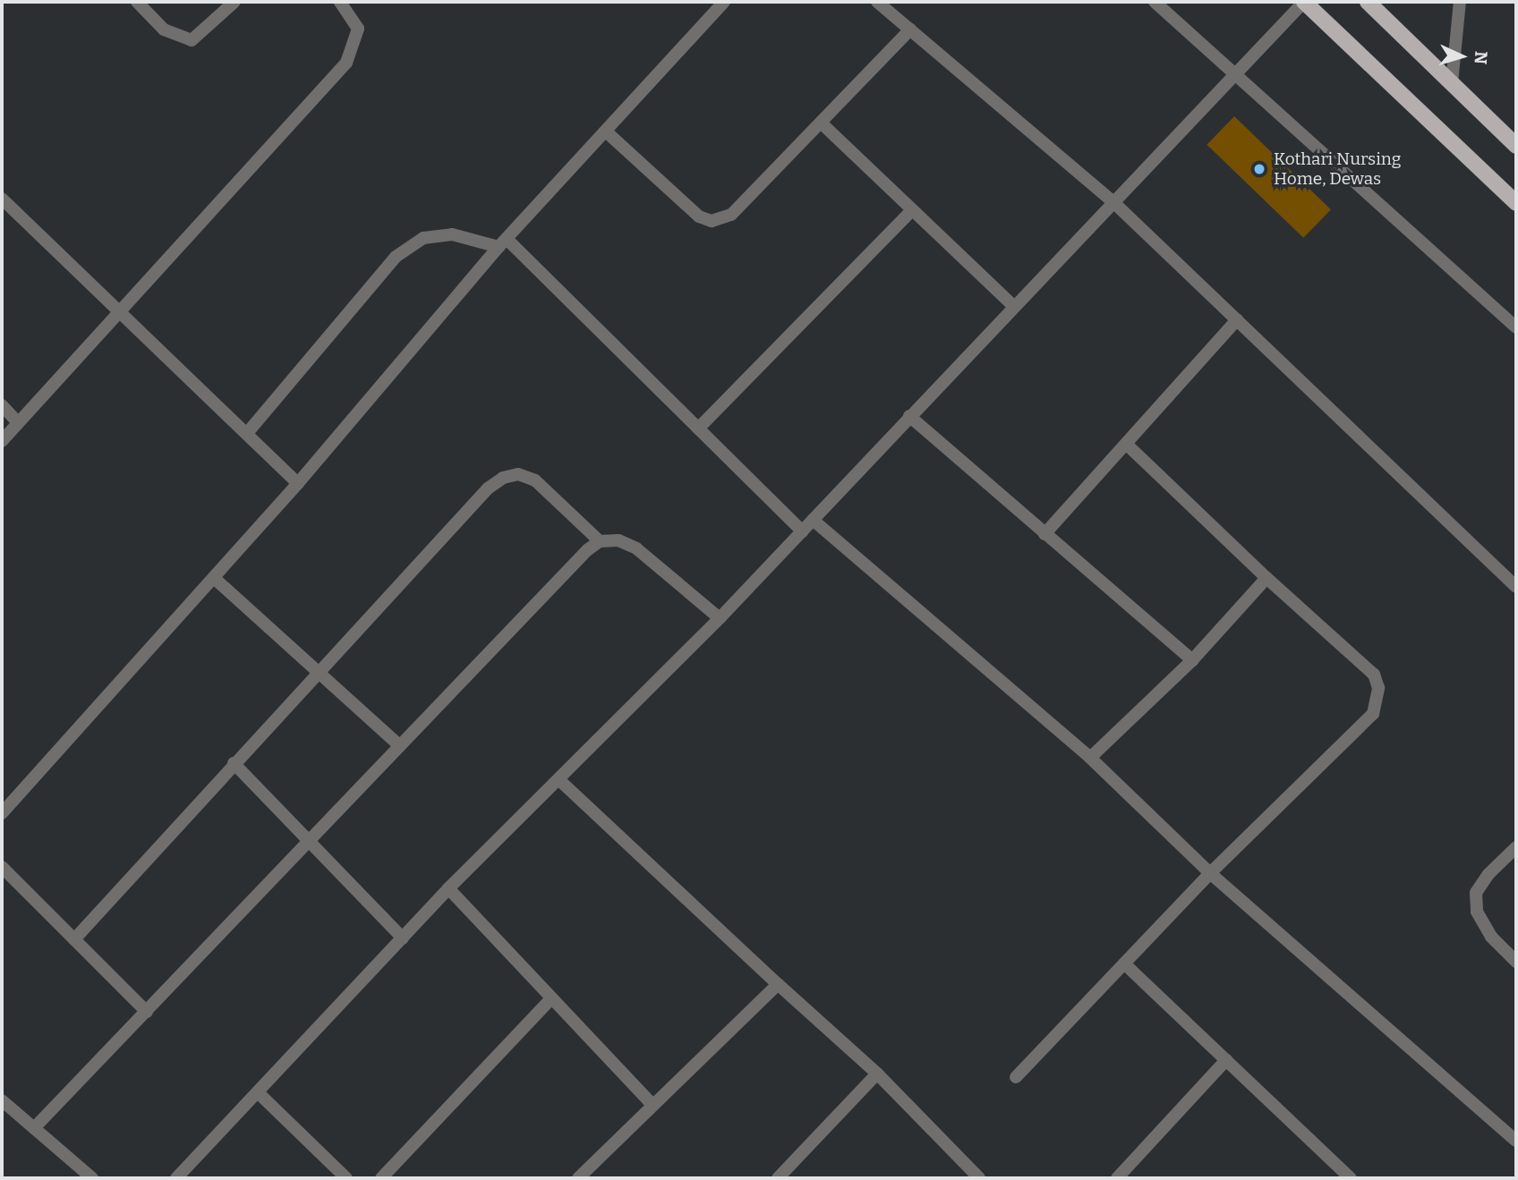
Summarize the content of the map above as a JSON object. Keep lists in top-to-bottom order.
{
  "places": ["Kothari Nursing Home, Dewas"],
  "north": "right"
}
